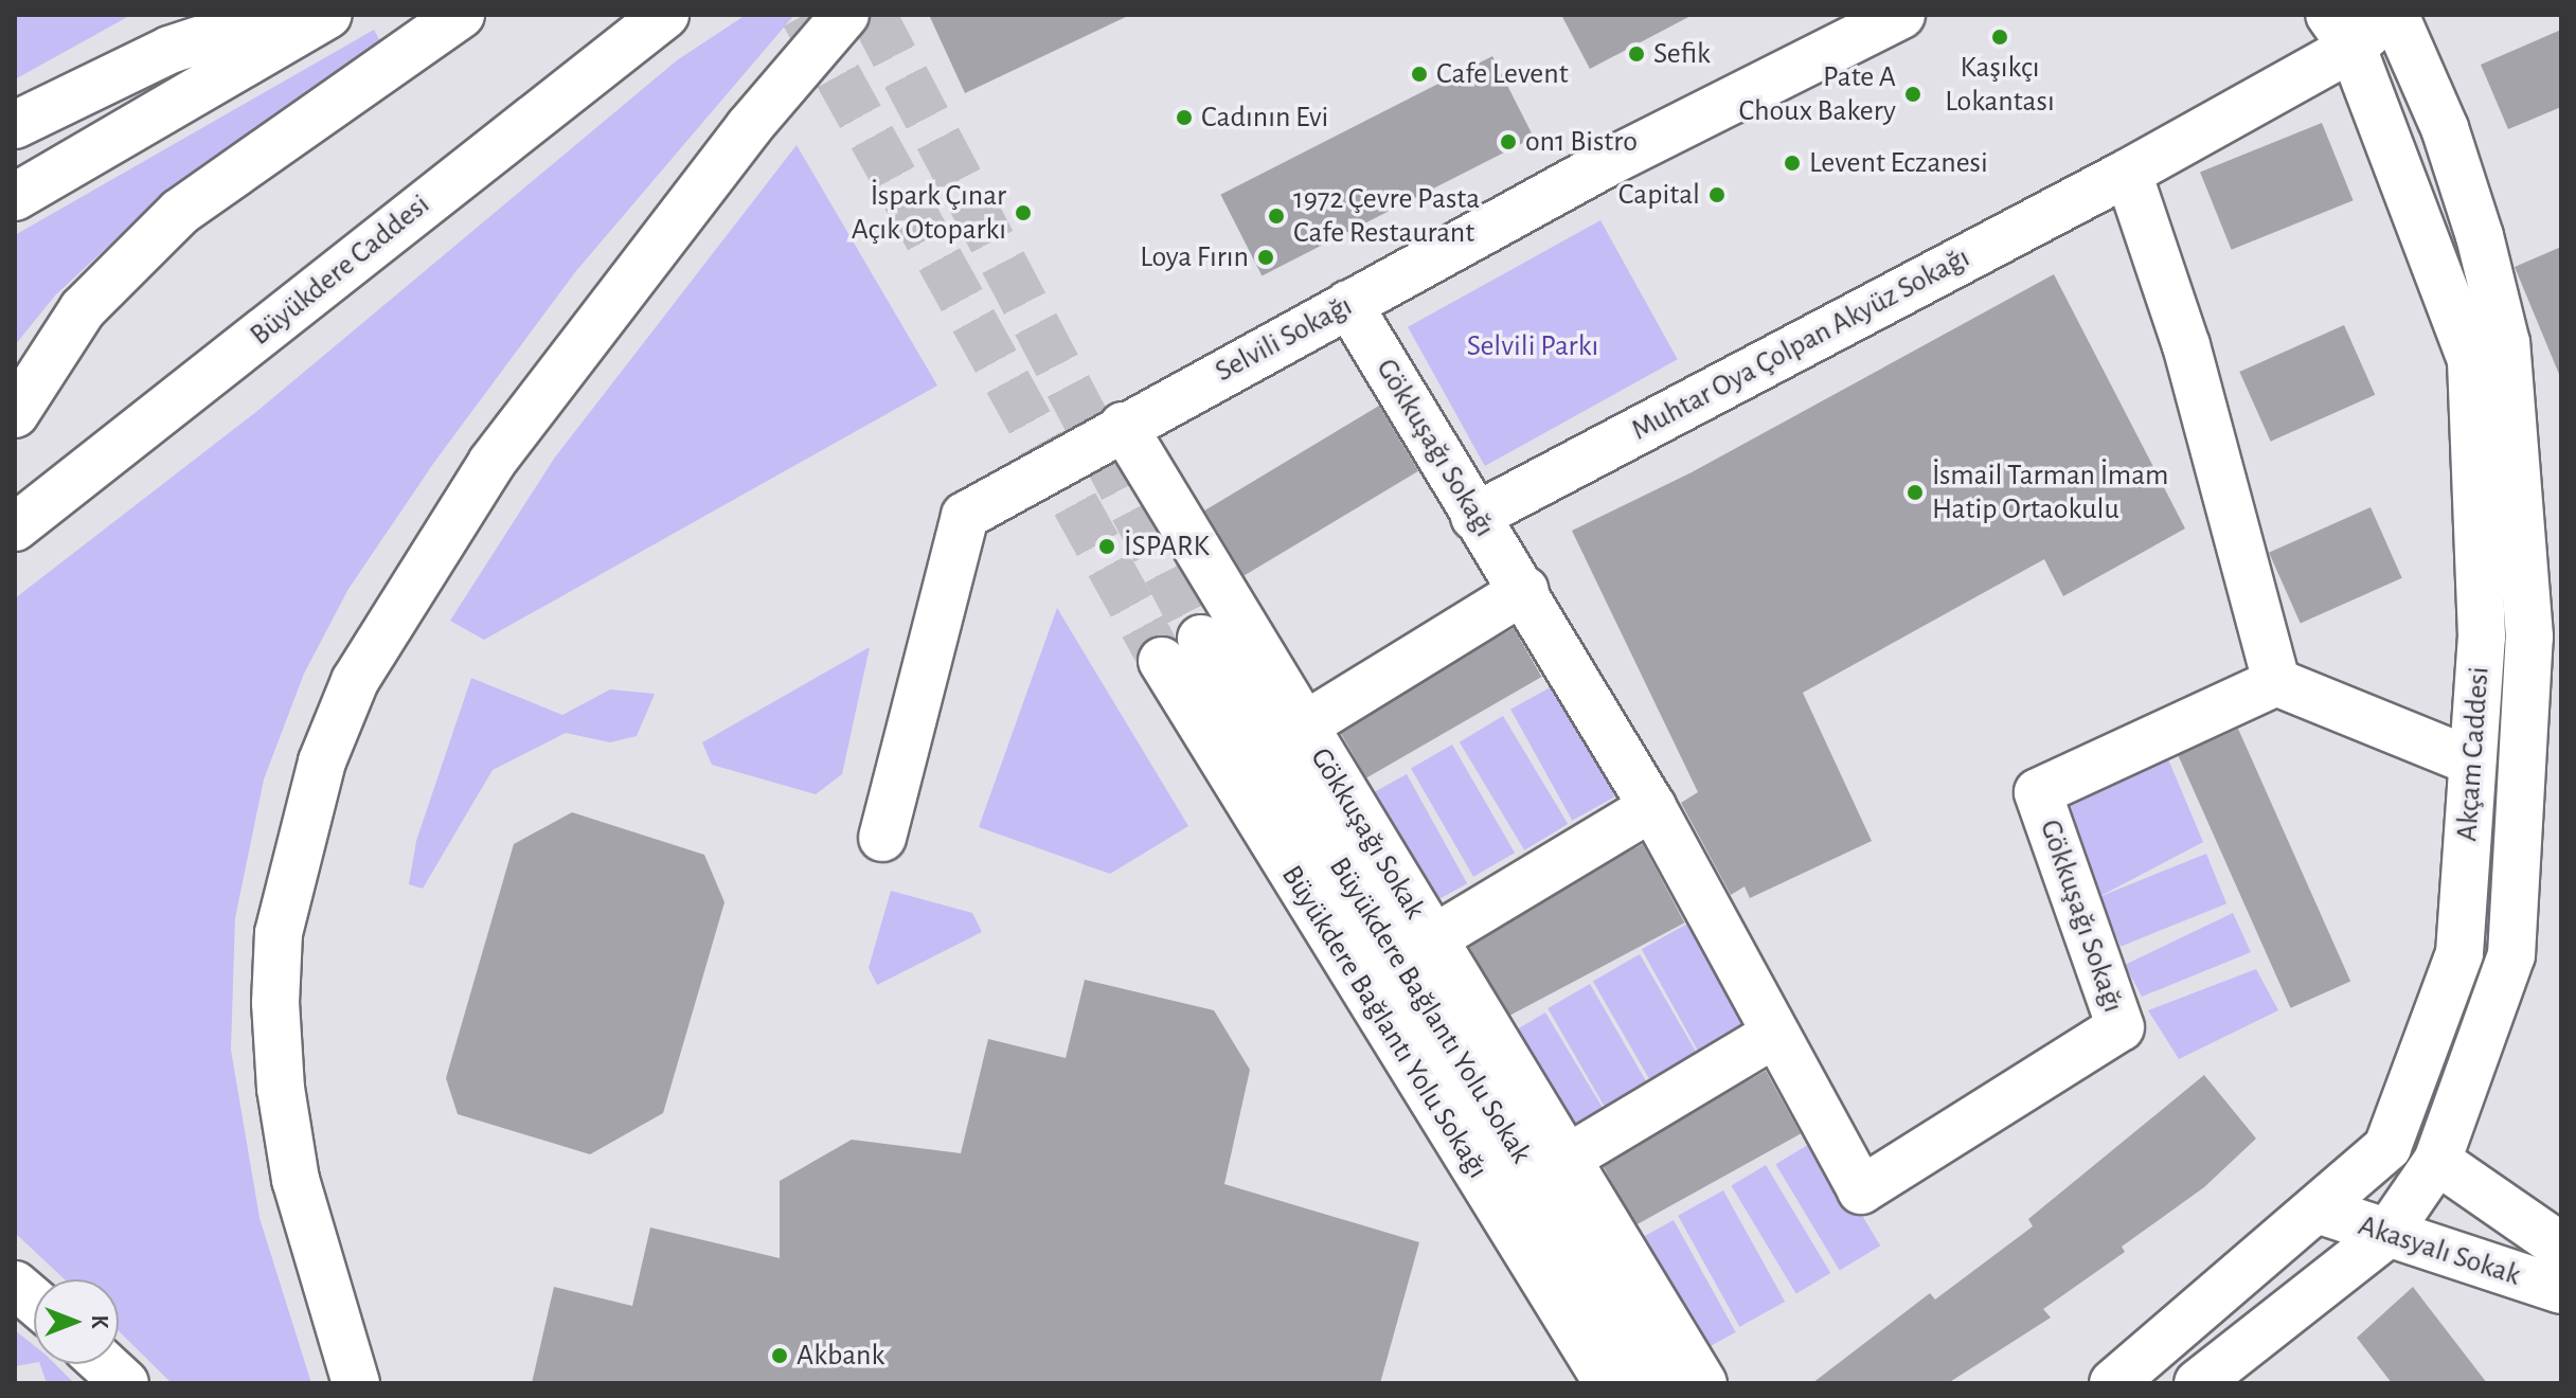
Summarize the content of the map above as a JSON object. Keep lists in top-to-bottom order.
{
  "streets": {
    "main road": [
      "Büyükdere Caddesi",
      "Selvili Sokağı",
      "Muhtar Oya Çolpan Akyüz Sokağı",
      "Gökkuşağı Sokağı",
      "Akçam Caddesi",
      "Gökkuşağı Sokak",
      "Büyükdere Bağlantı Yolu Sokak",
      "Büyükdere Bağlantı Yolu Sokağı",
      "Akasyalı Sokak"
    ]
  },
  "crossings": [
    ["Selvili Sokağı", "Gökkuşağı Sokağı"],
    ["Selvili Sokağı", "Gökkuşağı Sokak"],
    ["Muhtar Oya Çolpan Akyüz Sokağı", "Gökkuşağı Sokağı"],
    ["Muhtar Oya Çolpan Akyüz Sokağı", "Akçam Caddesi"],
    ["Akçam Caddesi", "Akasyalı Sokak"],
    ["Büyükdere Bağlantı Yolu Sokak", "Büyükdere Bağlantı Yolu Sokağı"]
  ],
  "parks": ["Selvili Parkı"],
  "places": [
    "Kaşıkçı Lokantası",
    "Sefik",
    "Cafe Levent",
    "Pate A Choux Bakery",
    "Cadının Evi",
    "on1 Bistro",
    "Levent Eczanesi",
    "Capital",
    "İspark Çınar Açık Otoparkı",
    "1972 Çevre Pasta Cafe Restaurant",
    "Loya Fırın",
    "İsmail Tarman İmam Hatip Ortaokulu",
    "İSPARK",
    "Akbank"
  ],
  "north": "right"
}
